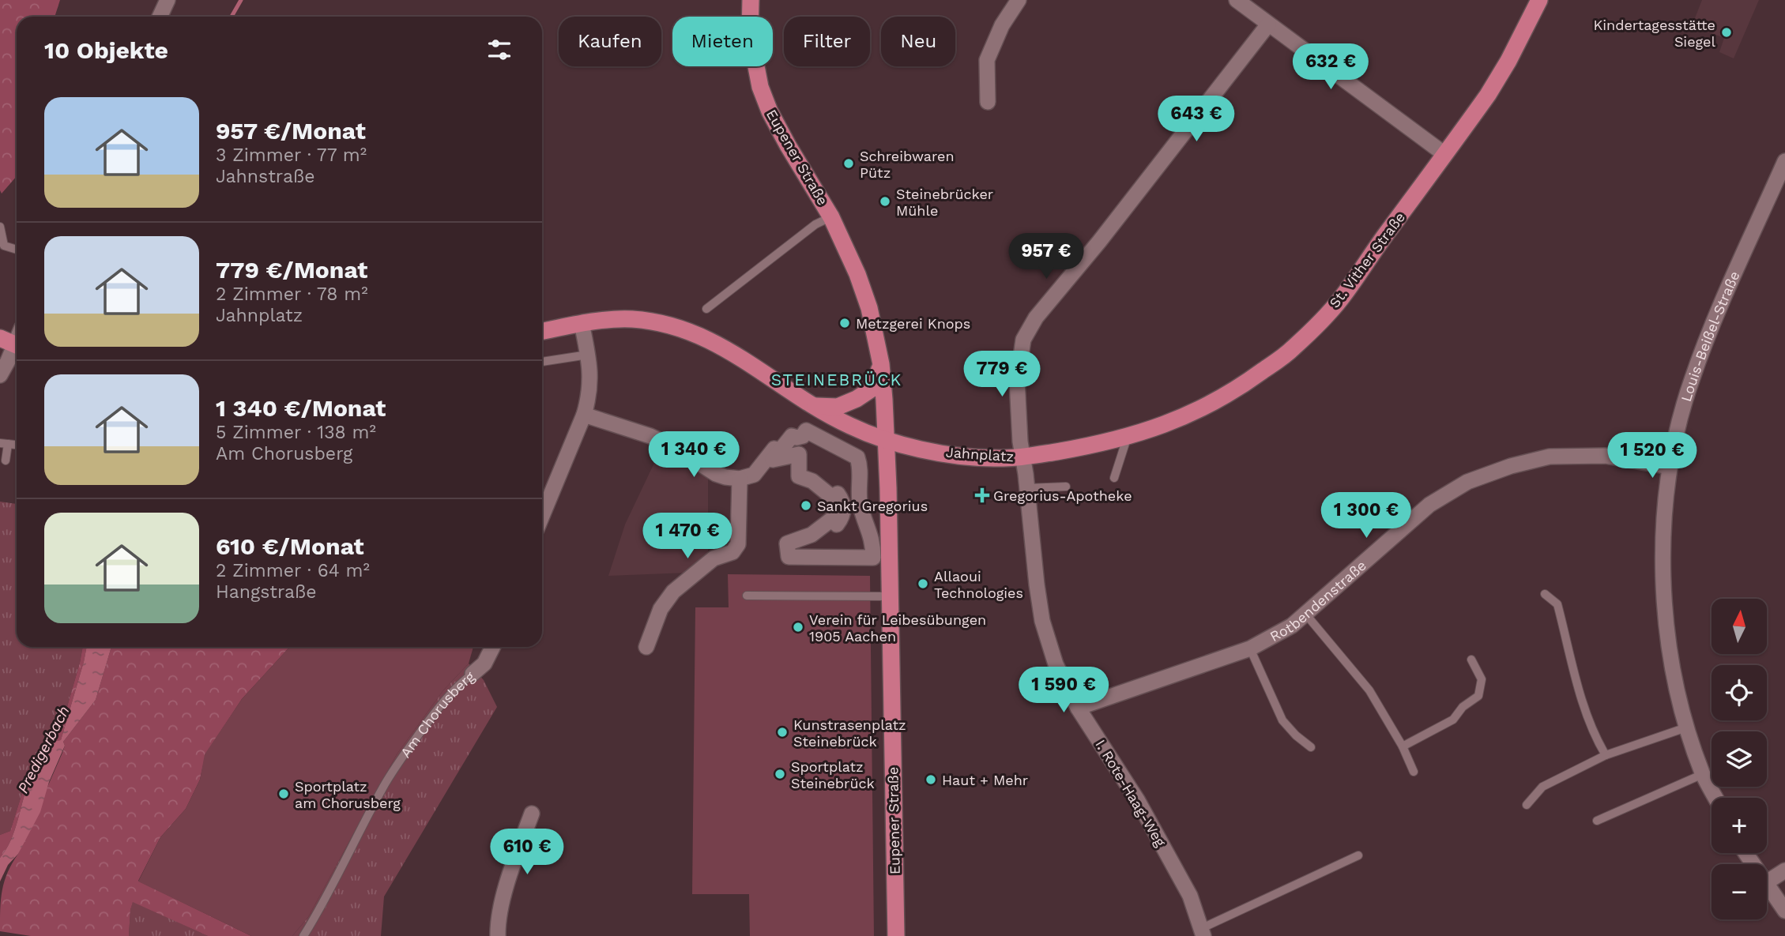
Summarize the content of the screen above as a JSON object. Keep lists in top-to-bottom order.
{
  "streets": {
    "main road": ["Eupener Straße", "St. Vither Straße", "Jahnplatz"],
    "street": [
      "Louis-Beißel-Straße",
      "Rotbendenstraße",
      "Am Chorusberg",
      "I. Rote-Haag-Weg"
    ]
  },
  "crossings": [
    ["Eupener Straße", "Jahnplatz"],
    ["St. Vither Straße", "Jahnplatz"],
    ["St. Vither Straße", "I. Rote-Haag-Weg"],
    ["Louis-Beißel-Straße", "Rotbendenstraße"],
    ["Jahnplatz", "I. Rote-Haag-Weg"],
    ["Rotbendenstraße", "I. Rote-Haag-Weg"]
  ],
  "districts": ["STEINEBRÜCK"],
  "water": ["Predigerbach"],
  "places": {
    "other": [
      "Kindertagesstätte Siegel",
      "Schreibwaren Pütz",
      "Steinebrücker Mühle",
      "Metzgerei Knops",
      "Sankt Gregorius",
      "Allaoui Technologies",
      "Verein für Leibesübungen 1905 Aachen",
      "Kunstrasenplatz Steinebrück",
      "Sportplatz Steinebrück",
      "Haut + Mehr",
      "Sportplatz am Chorusberg"
    ],
    "health": ["Gregorius-Apotheke"]
  },
  "north": "top",
  "page": {
    "chip": [
      "Kaufen",
      "Mieten",
      "Filter",
      "Neu"
    ],
    "heading": "10 Objekte",
    "price": [
      "632 €",
      "643 €",
      "957 €",
      "779 €",
      "1 340 €",
      "1 520 €",
      "1 300 €",
      "1 470 €",
      "1 590 €",
      "610 €"
    ],
    "list": [
      {
        "name": "957 €/Monat",
        "note": "3 Zimmer · 77 m² · Jahnstraße"
      },
      {
        "name": "779 €/Monat",
        "note": "2 Zimmer · 78 m² · Jahnplatz"
      },
      {
        "name": "1 340 €/Monat",
        "note": "5 Zimmer · 138 m² · Am Chorusberg"
      },
      {
        "name": "610 €/Monat",
        "note": "2 Zimmer · 64 m² · Hangstraße"
      }
    ],
    "map_buttons": ["+", "−"]
  }
}
